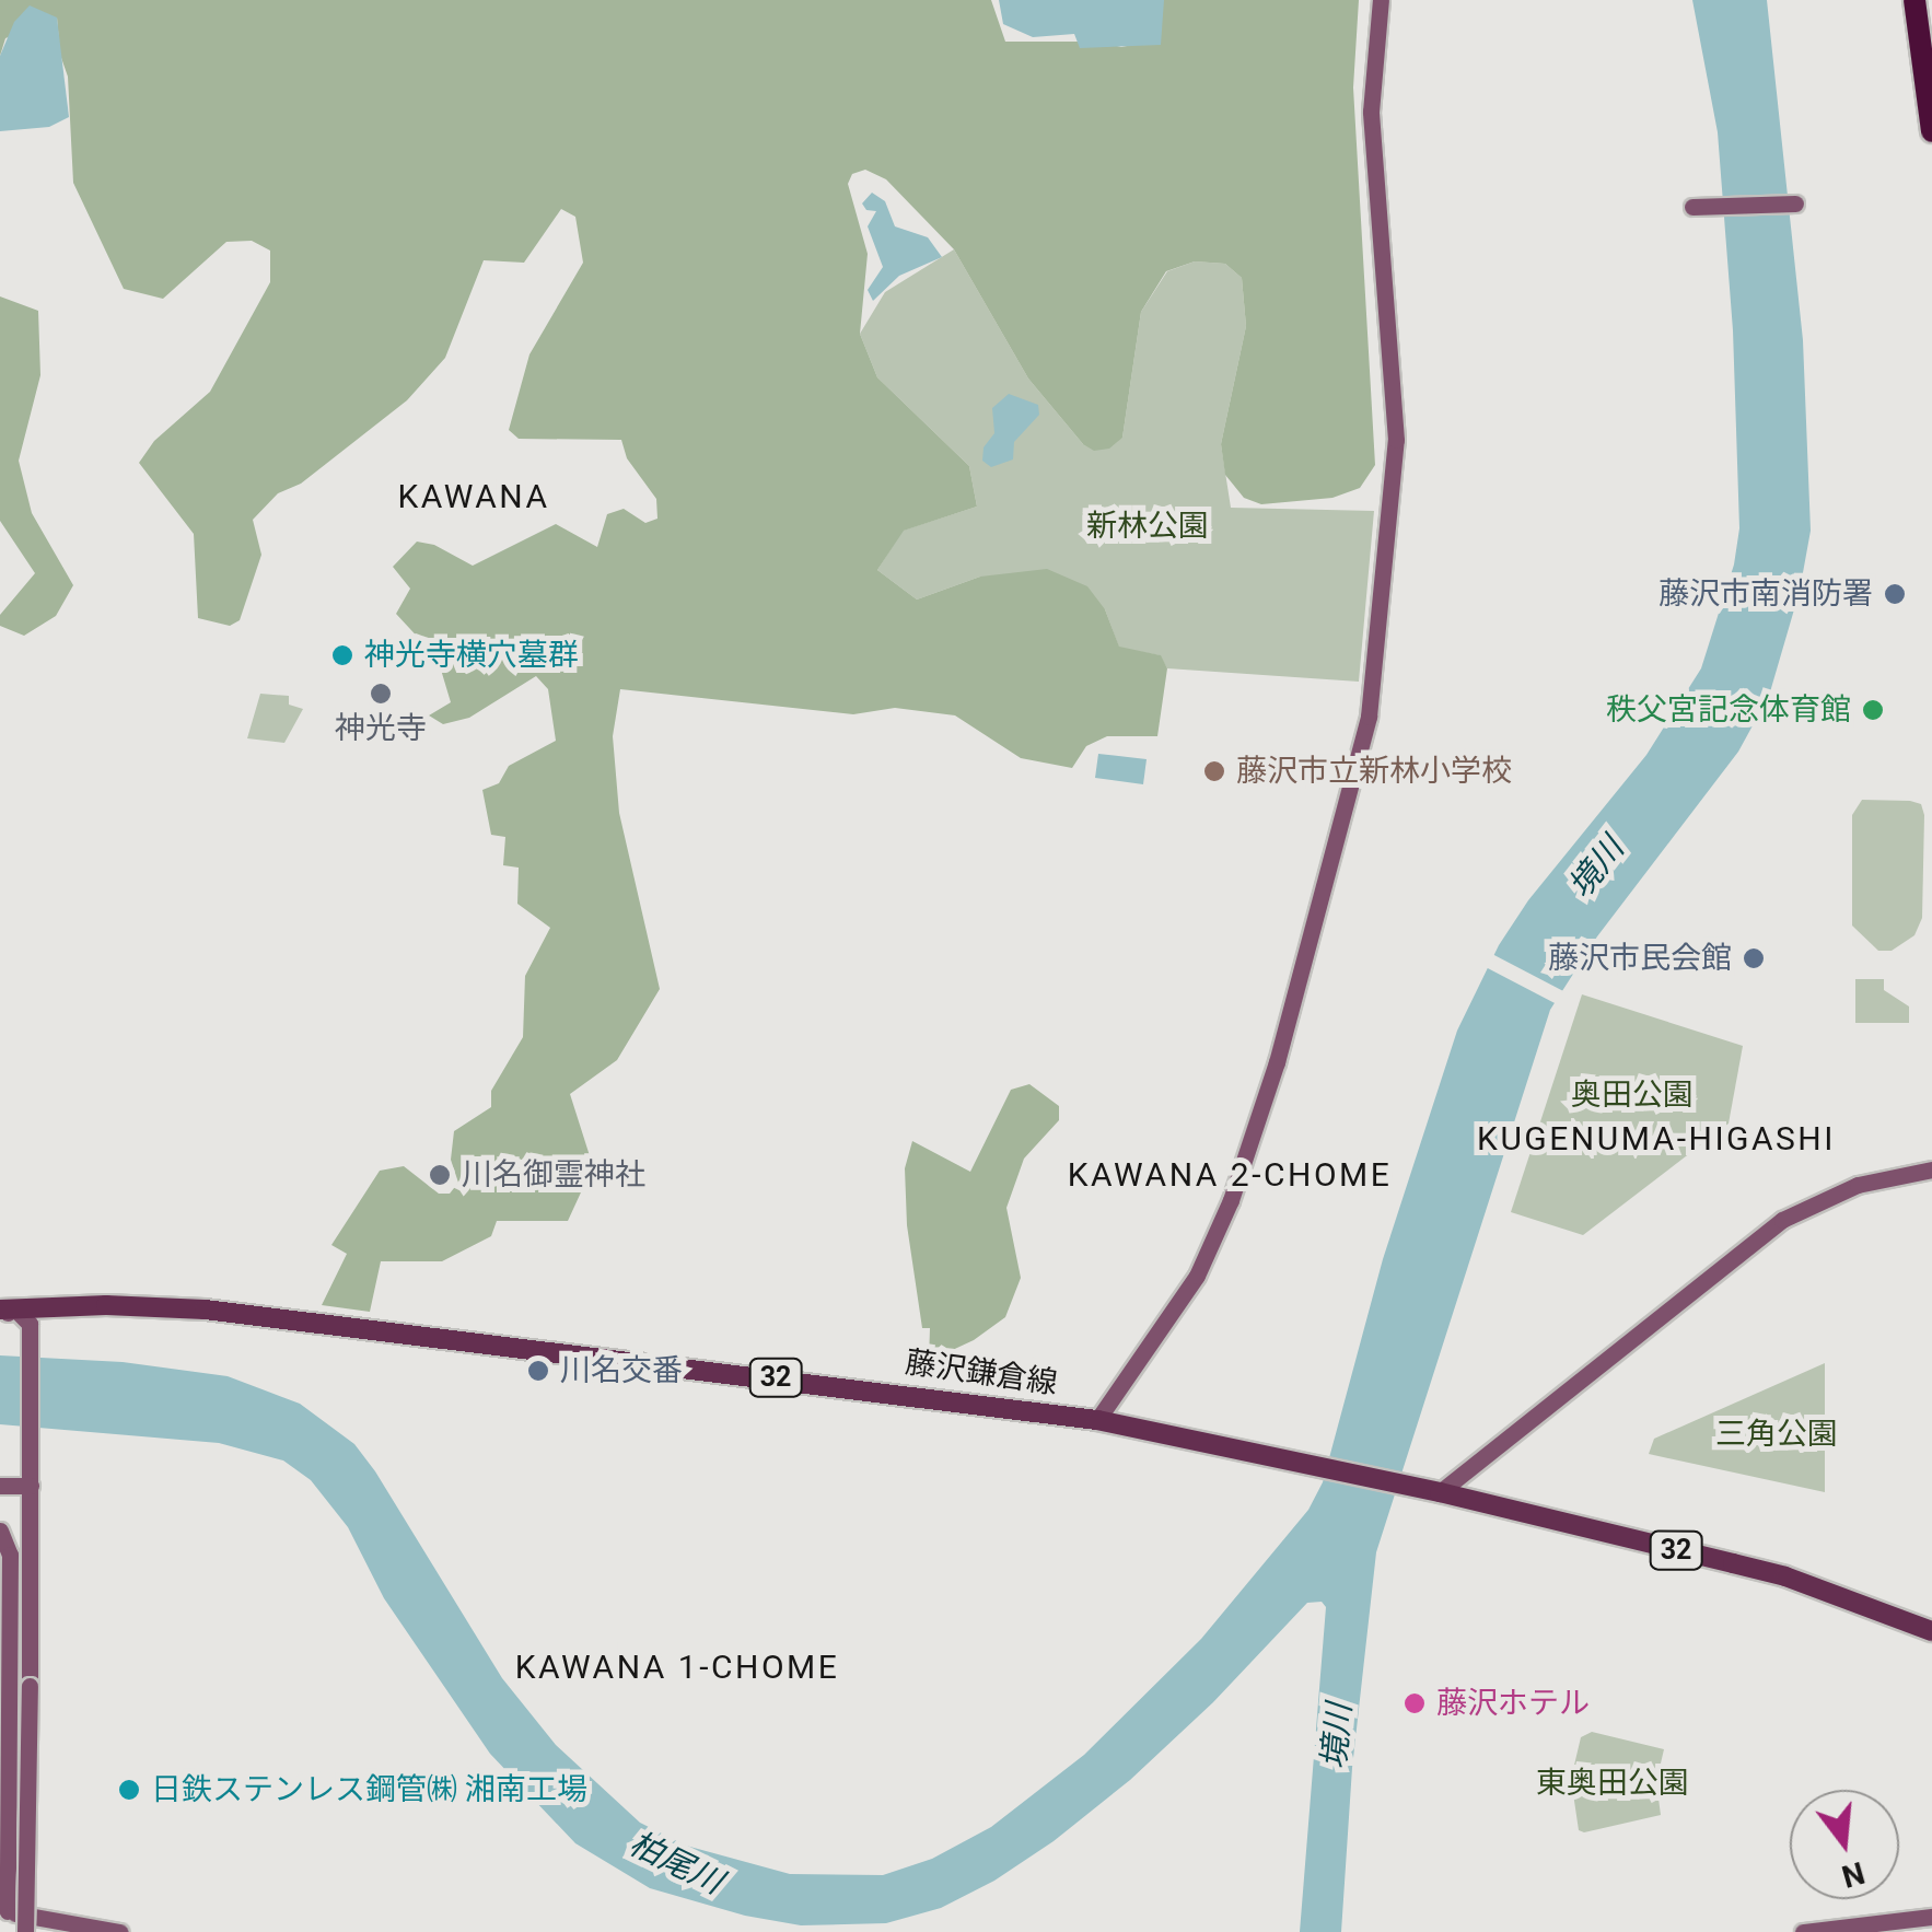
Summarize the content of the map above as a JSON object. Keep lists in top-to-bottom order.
{
  "streets": {
    "main road": ["藤沢鎌倉線", "32"]
  },
  "districts": [
    "KAWANA",
    "KUGENUMA-HIGASHI",
    "KAWANA 2-CHOME",
    "KAWANA 1-CHOME"
  ],
  "water": ["境川", "柏尾川"],
  "parks": [
    "新林公園",
    "奥田公園",
    "三角公園",
    "東奥田公園"
  ],
  "places": [
    "藤沢市南消防署",
    "神光寺横穴墓群",
    "神光寺",
    "秩父宮記念体育館",
    "藤沢市立新林小学校",
    "藤沢市民会館",
    "川名御霊神社",
    "川名交番",
    "藤沢ホテル",
    "日鉄ステンレス鋼管㈱ 湘南工場"
  ],
  "north": "bottom"
}
